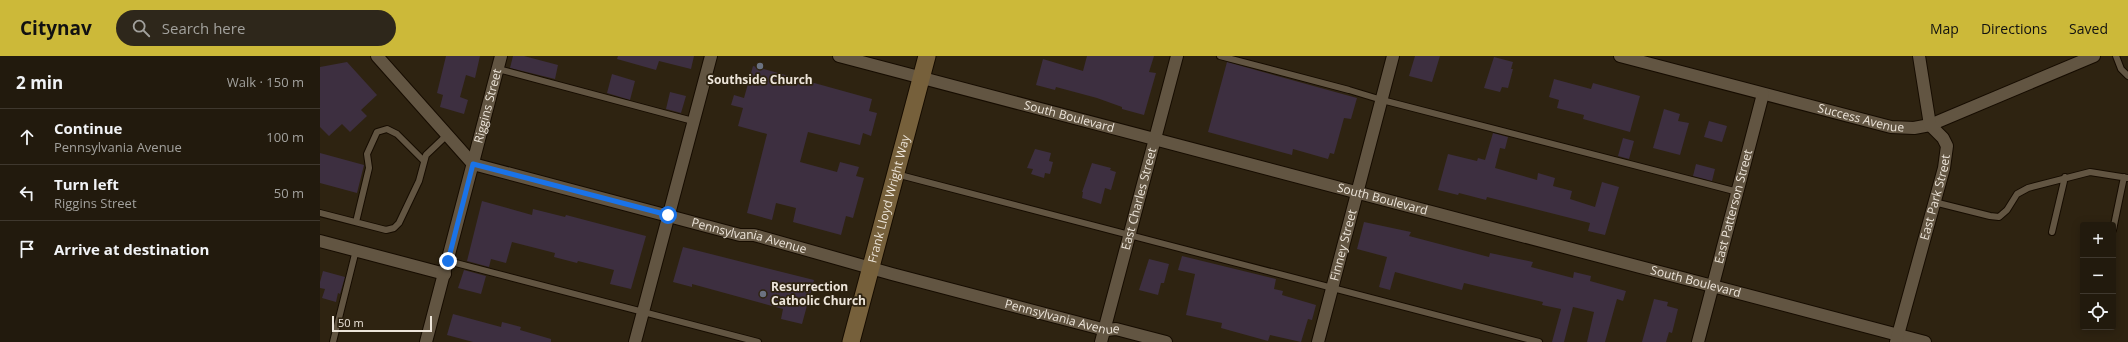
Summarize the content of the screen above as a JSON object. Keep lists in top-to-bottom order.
{
  "streets": {
    "street": [
      "Riggins Street",
      "South Boulevard",
      "Success Avenue",
      "East Park Street",
      "Frank Lloyd Wright Way",
      "East Charles Street",
      "East Patterson Street",
      "Pennsylvania Avenue",
      "Finney Street"
    ]
  },
  "crossings": [
    ["Riggins Street", "Pennsylvania Avenue"],
    ["South Boulevard", "East Park Street"],
    ["South Boulevard", "Frank Lloyd Wright Way"],
    ["South Boulevard", "East Charles Street"],
    ["South Boulevard", "East Patterson Street"],
    ["South Boulevard", "Finney Street"],
    ["Success Avenue", "East Park Street"],
    ["Success Avenue", "East Patterson Street"],
    ["Frank Lloyd Wright Way", "Pennsylvania Avenue"],
    ["East Charles Street", "Pennsylvania Avenue"]
  ],
  "places": ["Southside Church", "Resurrection Catholic Church"],
  "scale_bar": "50 m",
  "page": {
    "header": "Citynav",
    "search": "Search here",
    "nav": ["Map", "Directions", "Saved"],
    "heading": ["2 min", "Walk · 150 m"],
    "list": [
      ["Continue", "Pennsylvania Avenue", "100 m"],
      ["Turn left", "Riggins Street", "50 m"],
      "Arrive at destination"
    ],
    "map_buttons": ["+", "−"],
    "scale": "50 m"
  }
}
